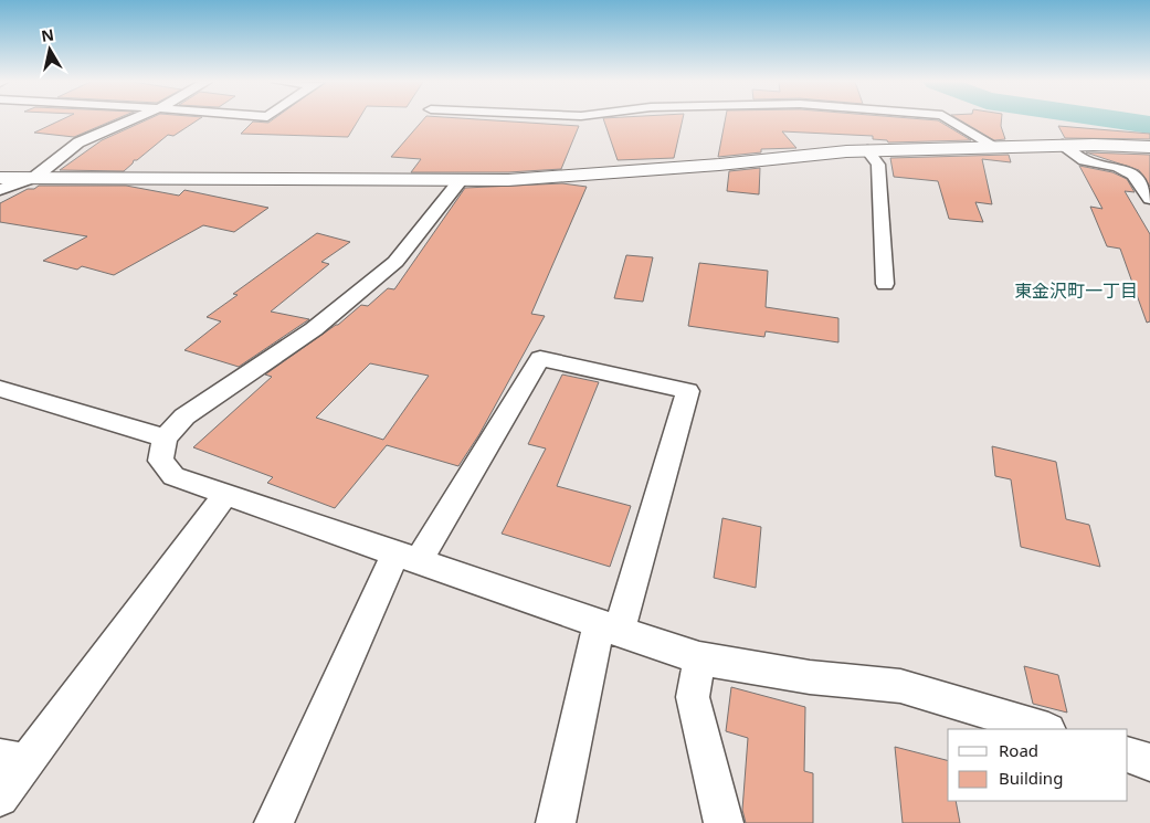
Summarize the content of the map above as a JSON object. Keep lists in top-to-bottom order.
{
  "districts": ["東金沢町一丁目"],
  "legend": ["Road", "Building"],
  "north": "top"
}
